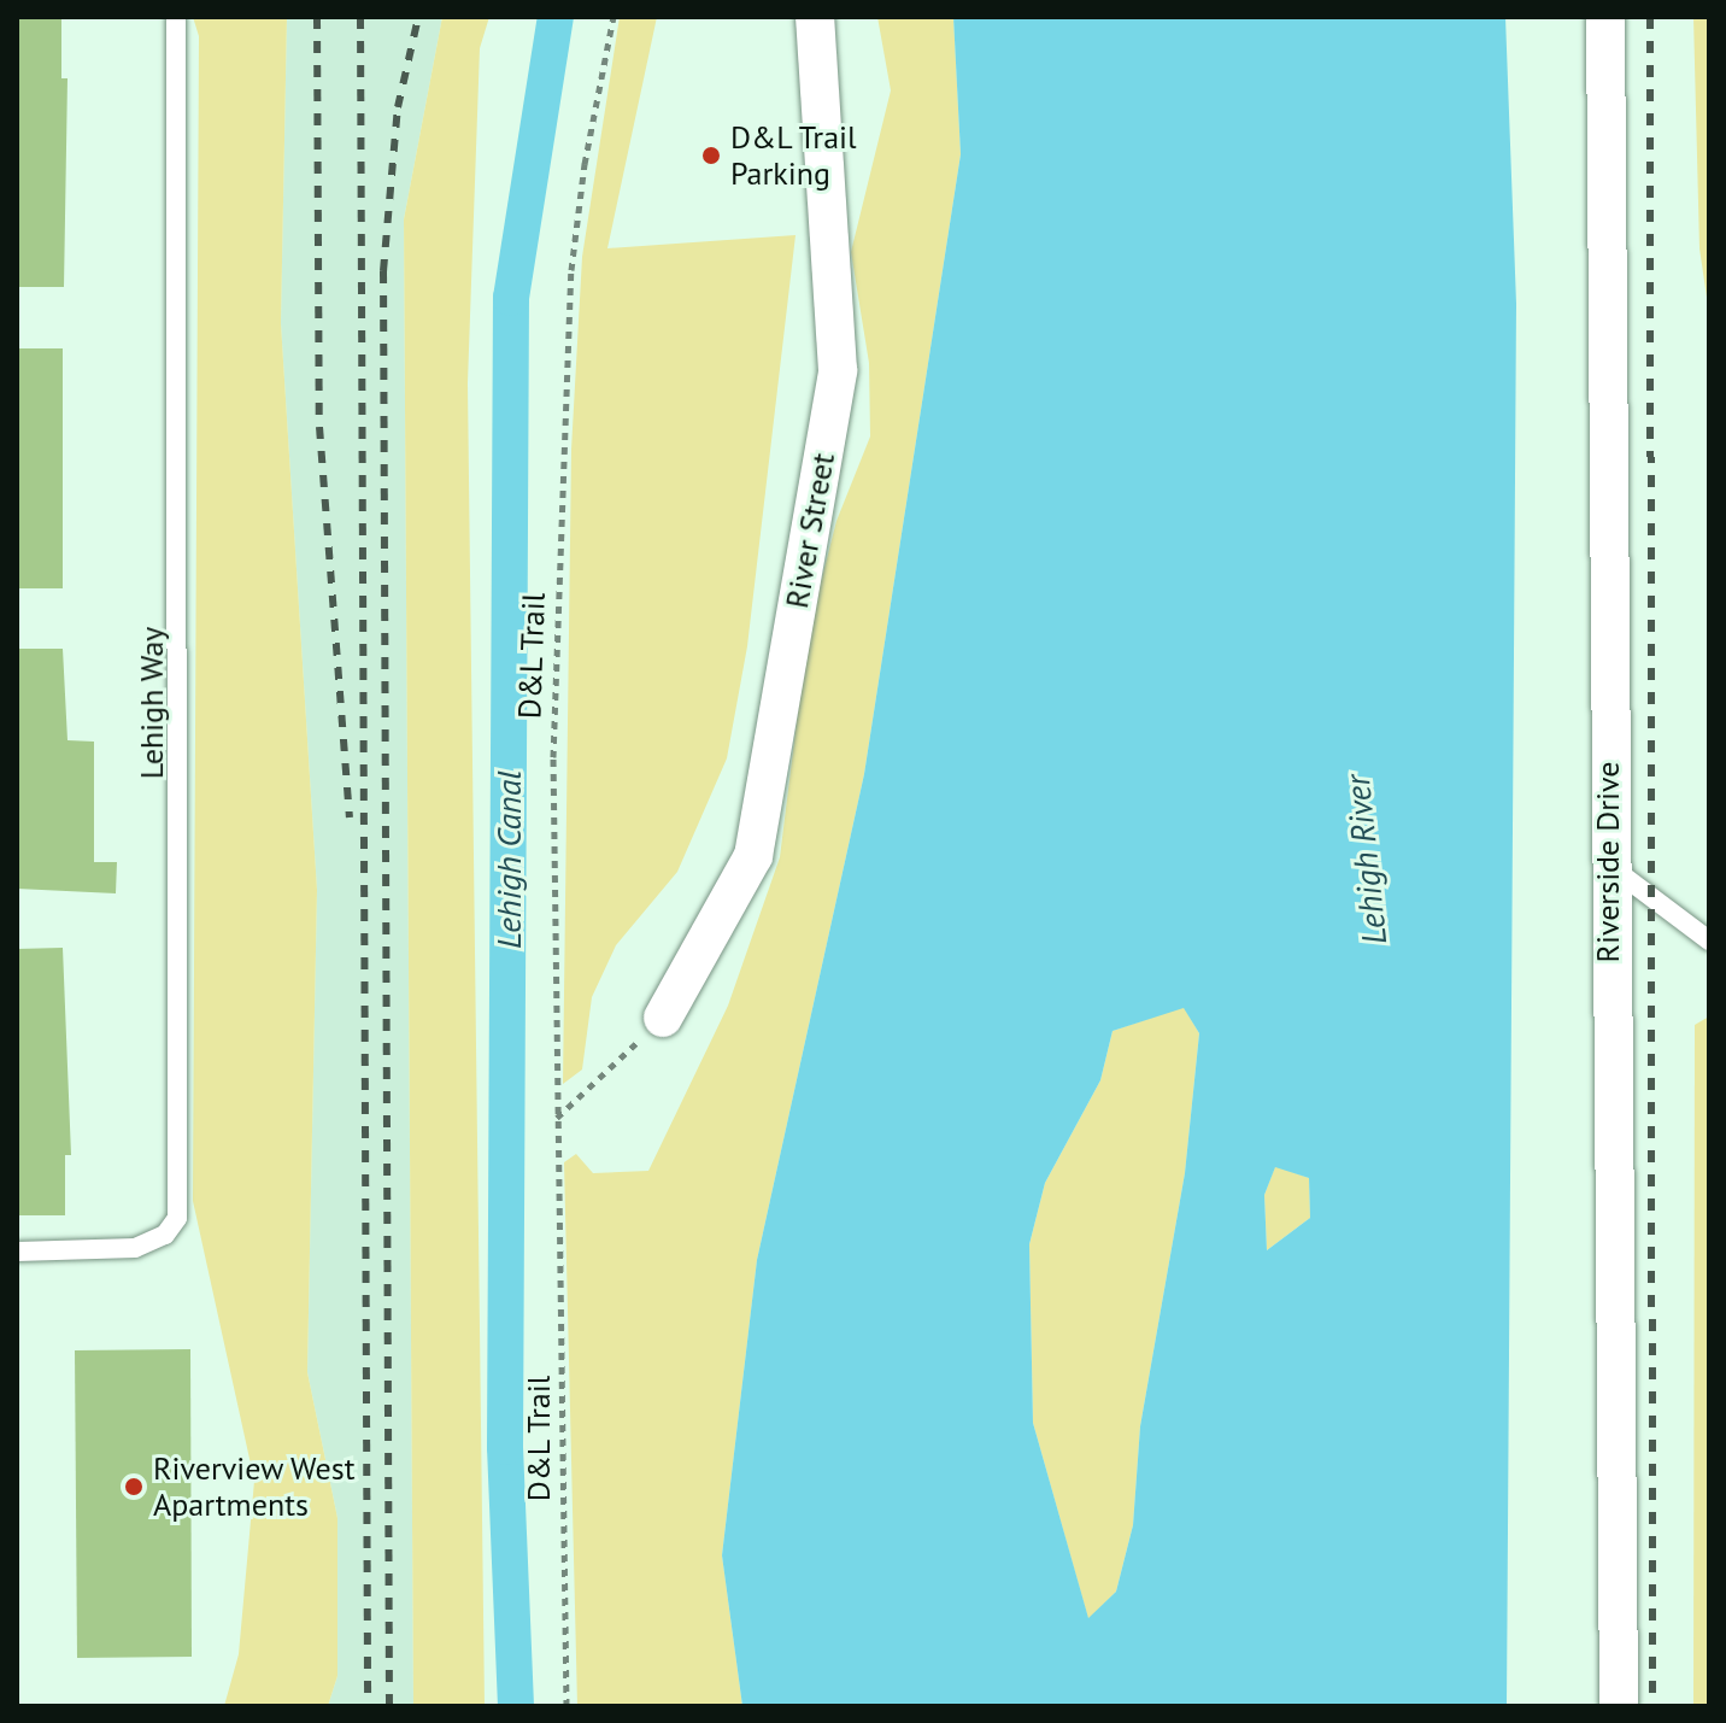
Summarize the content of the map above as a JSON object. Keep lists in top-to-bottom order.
{
  "streets": {
    "street": ["River Street", "Riverside Drive"],
    "lane": ["Lehigh Way"],
    "path": ["D&L Trail"]
  },
  "water": ["Lehigh Canal", "Lehigh River"],
  "places": ["D&L Trail Parking", "Riverview West Apartments"]
}
